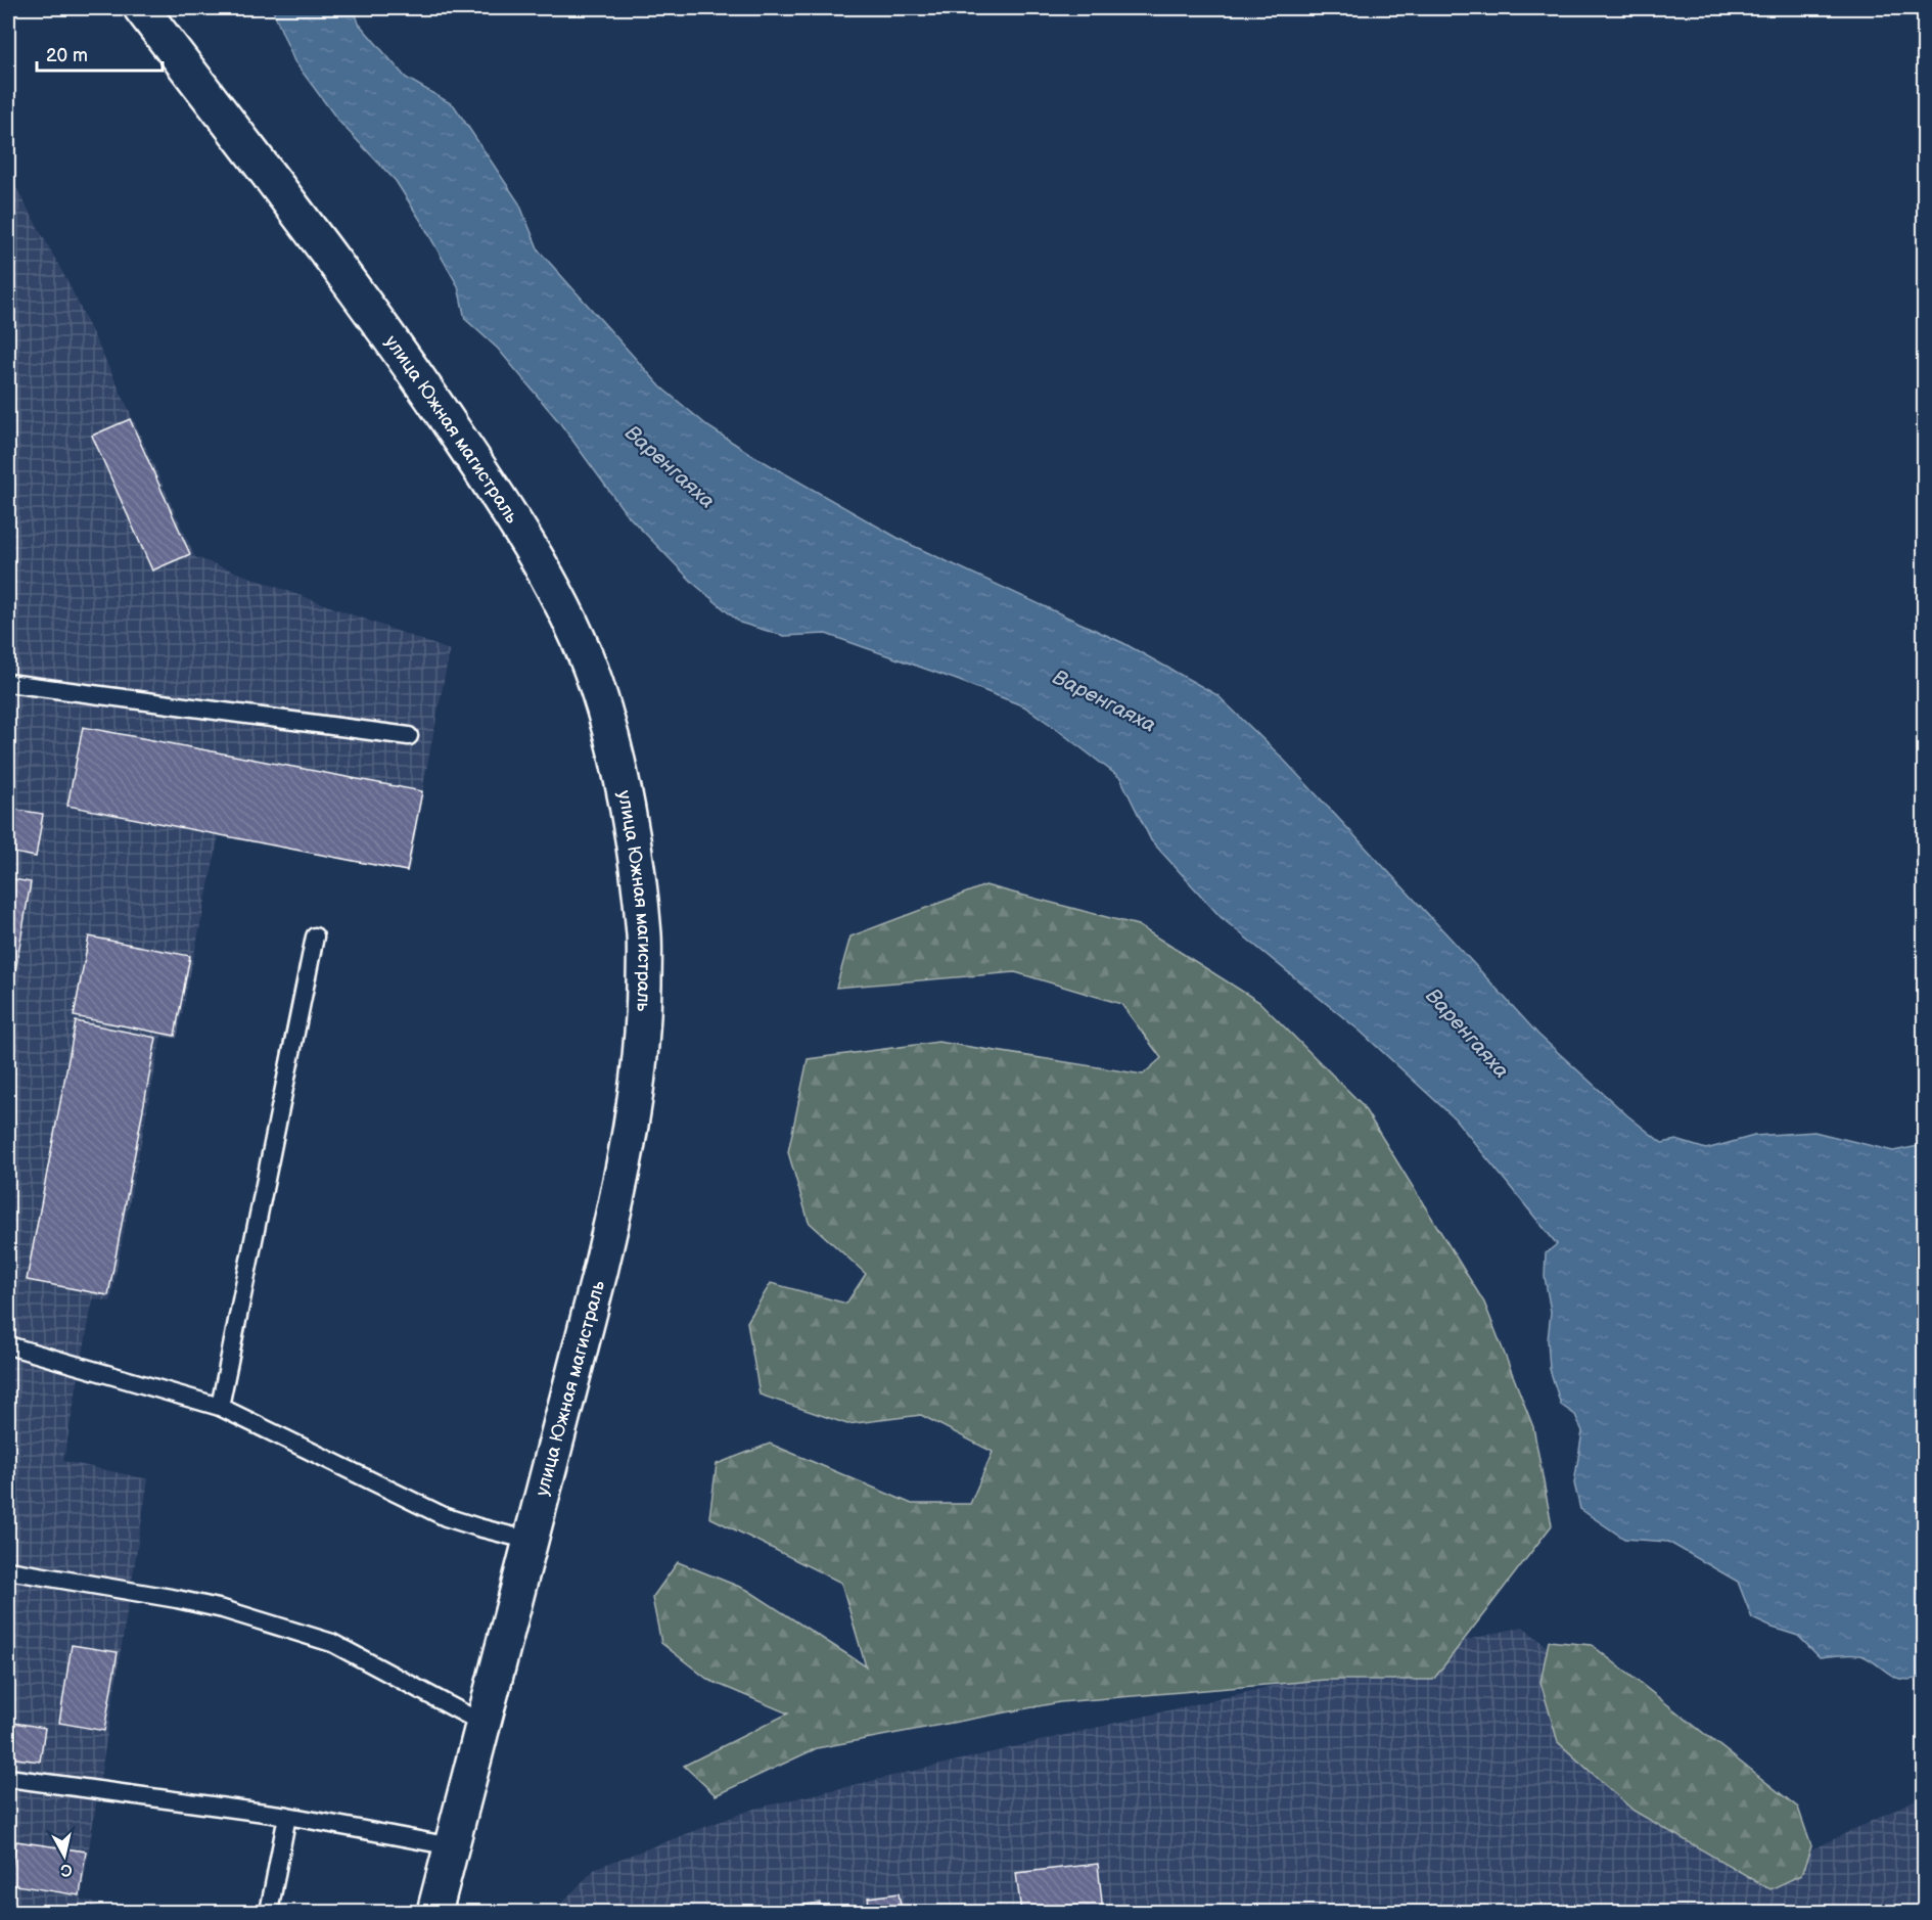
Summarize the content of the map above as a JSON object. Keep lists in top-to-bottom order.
{
  "streets": {
    "highway": ["улица Южная магистраль"]
  },
  "water": ["Варенгаяха"],
  "scale_bar": "20 m",
  "north": "bottom"
}
